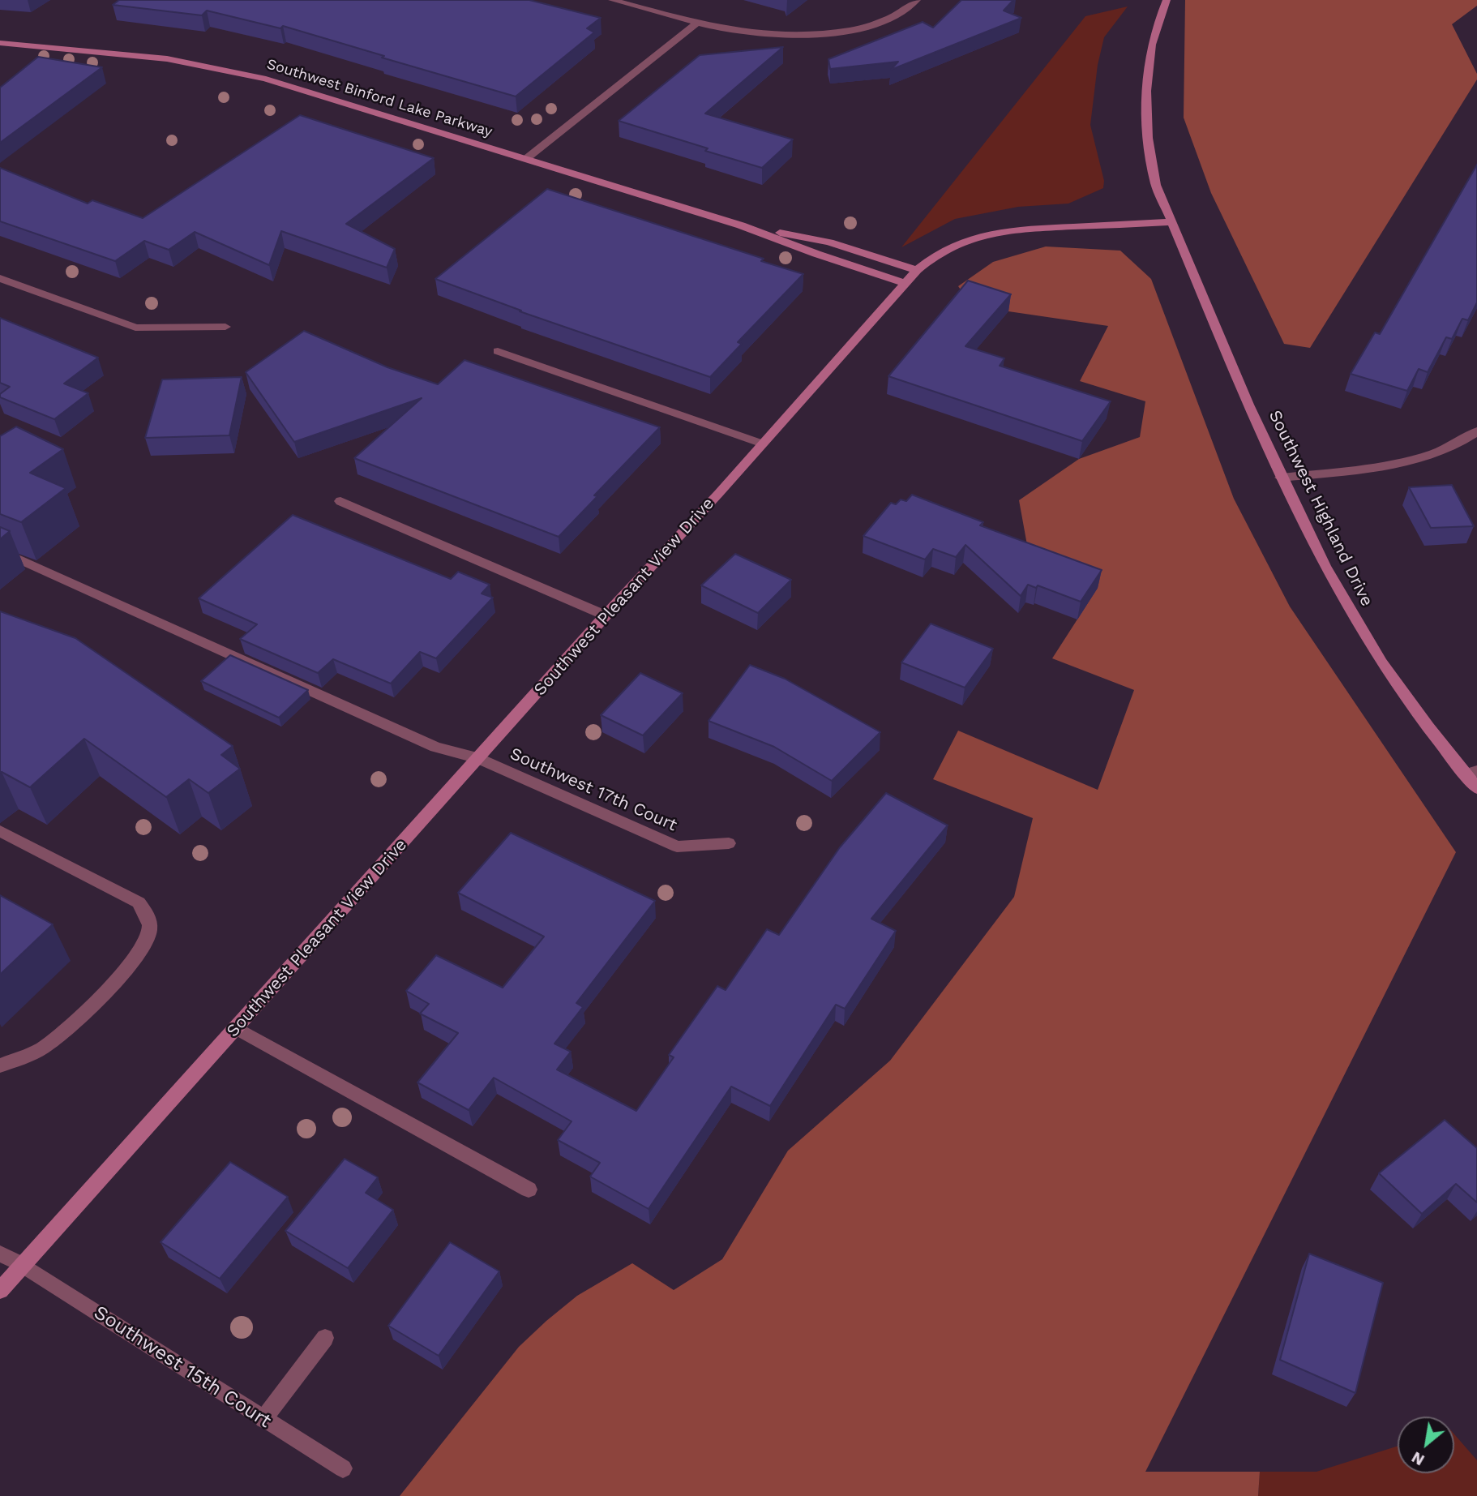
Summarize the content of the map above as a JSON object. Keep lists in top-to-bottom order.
{
  "streets": {
    "street": [
      "Southwest Binford Lake Parkway",
      "Southwest Highland Drive",
      "Southwest Pleasant View Drive",
      "Southwest 17th Court",
      "Southwest 15th Court"
    ]
  },
  "crossings": [
    ["Southwest Binford Lake Parkway", "Southwest Pleasant View Drive"],
    ["Southwest Highland Drive", "Southwest Pleasant View Drive"],
    ["Southwest Pleasant View Drive", "Southwest 17th Court"],
    ["Southwest Pleasant View Drive", "Southwest 15th Court"]
  ],
  "north": "bottom left"
}
